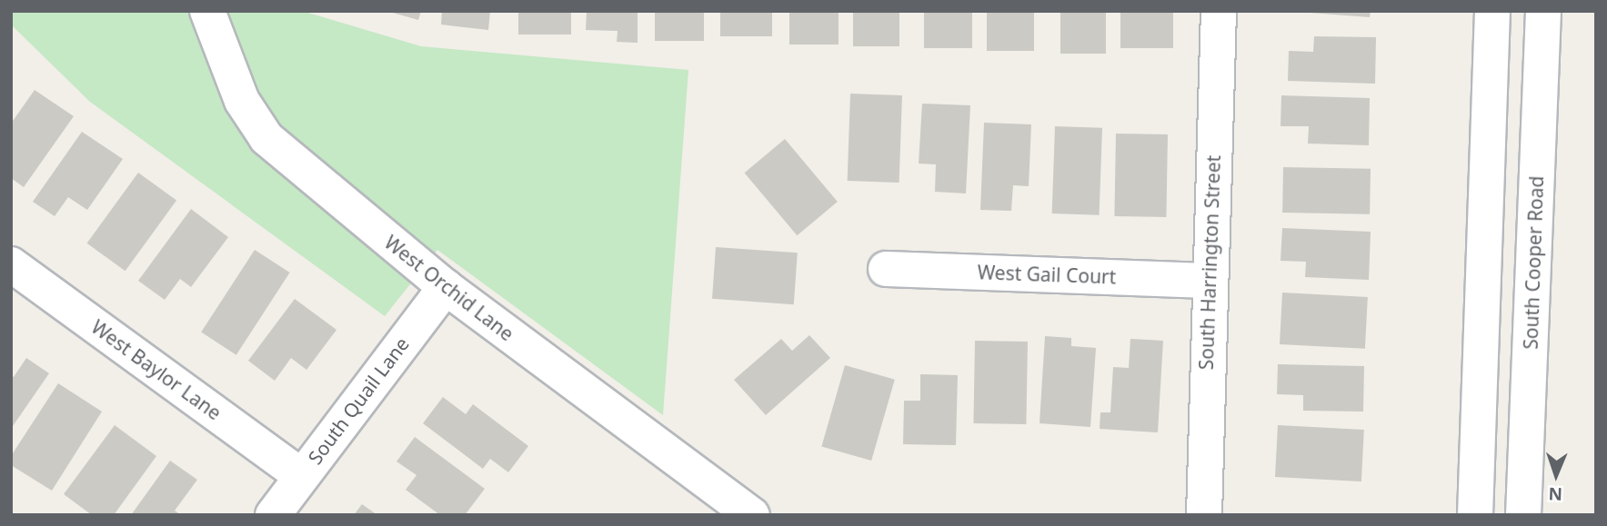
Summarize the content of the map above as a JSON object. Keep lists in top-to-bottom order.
{
  "streets": {
    "street": [
      "South Harrington Street",
      "South Cooper Road",
      "West Gail Court",
      "West Orchid Lane",
      "West Baylor Lane",
      "South Quail Lane"
    ]
  },
  "crossings": [
    ["South Harrington Street", "West Gail Court"],
    ["West Orchid Lane", "South Quail Lane"],
    ["West Baylor Lane", "South Quail Lane"]
  ],
  "north": "bottom"
}
